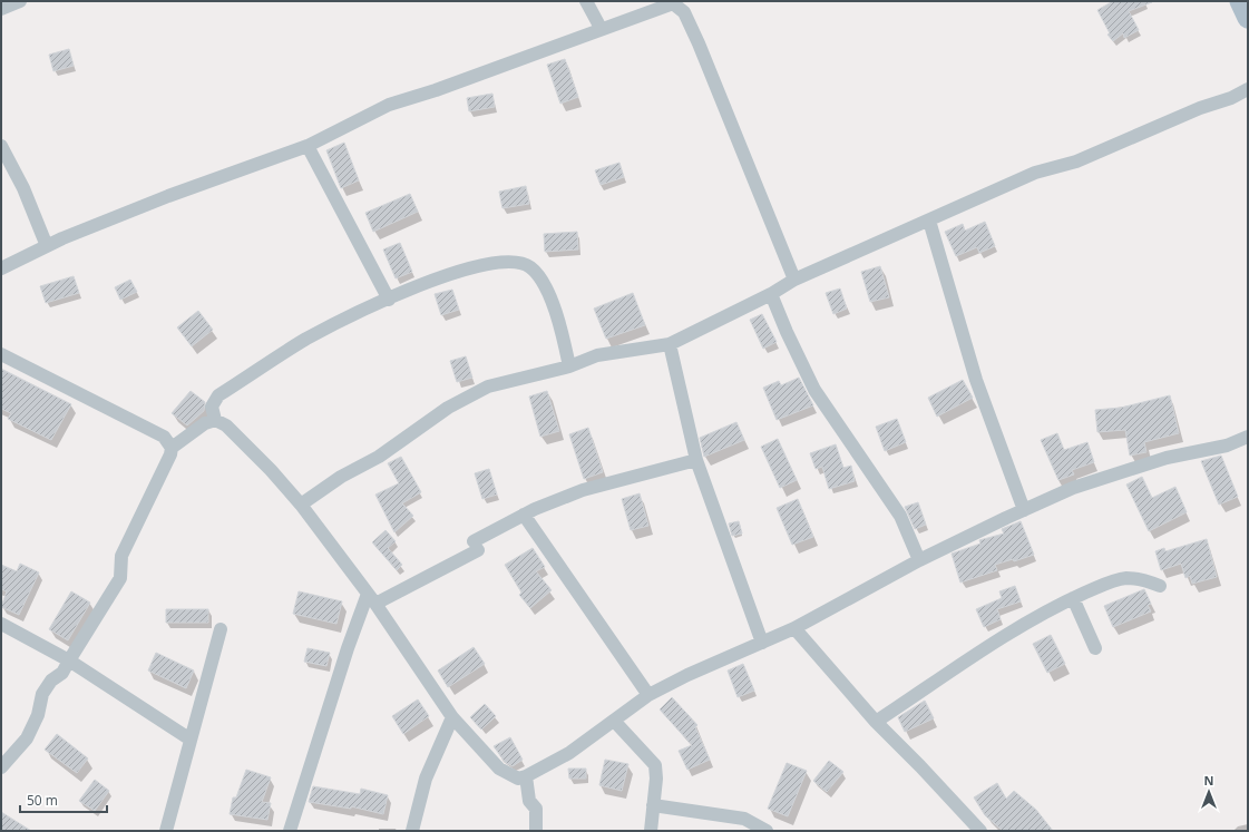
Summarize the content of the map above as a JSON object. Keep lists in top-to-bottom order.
{
  "scale_bar": "50 m",
  "north": "top"
}
